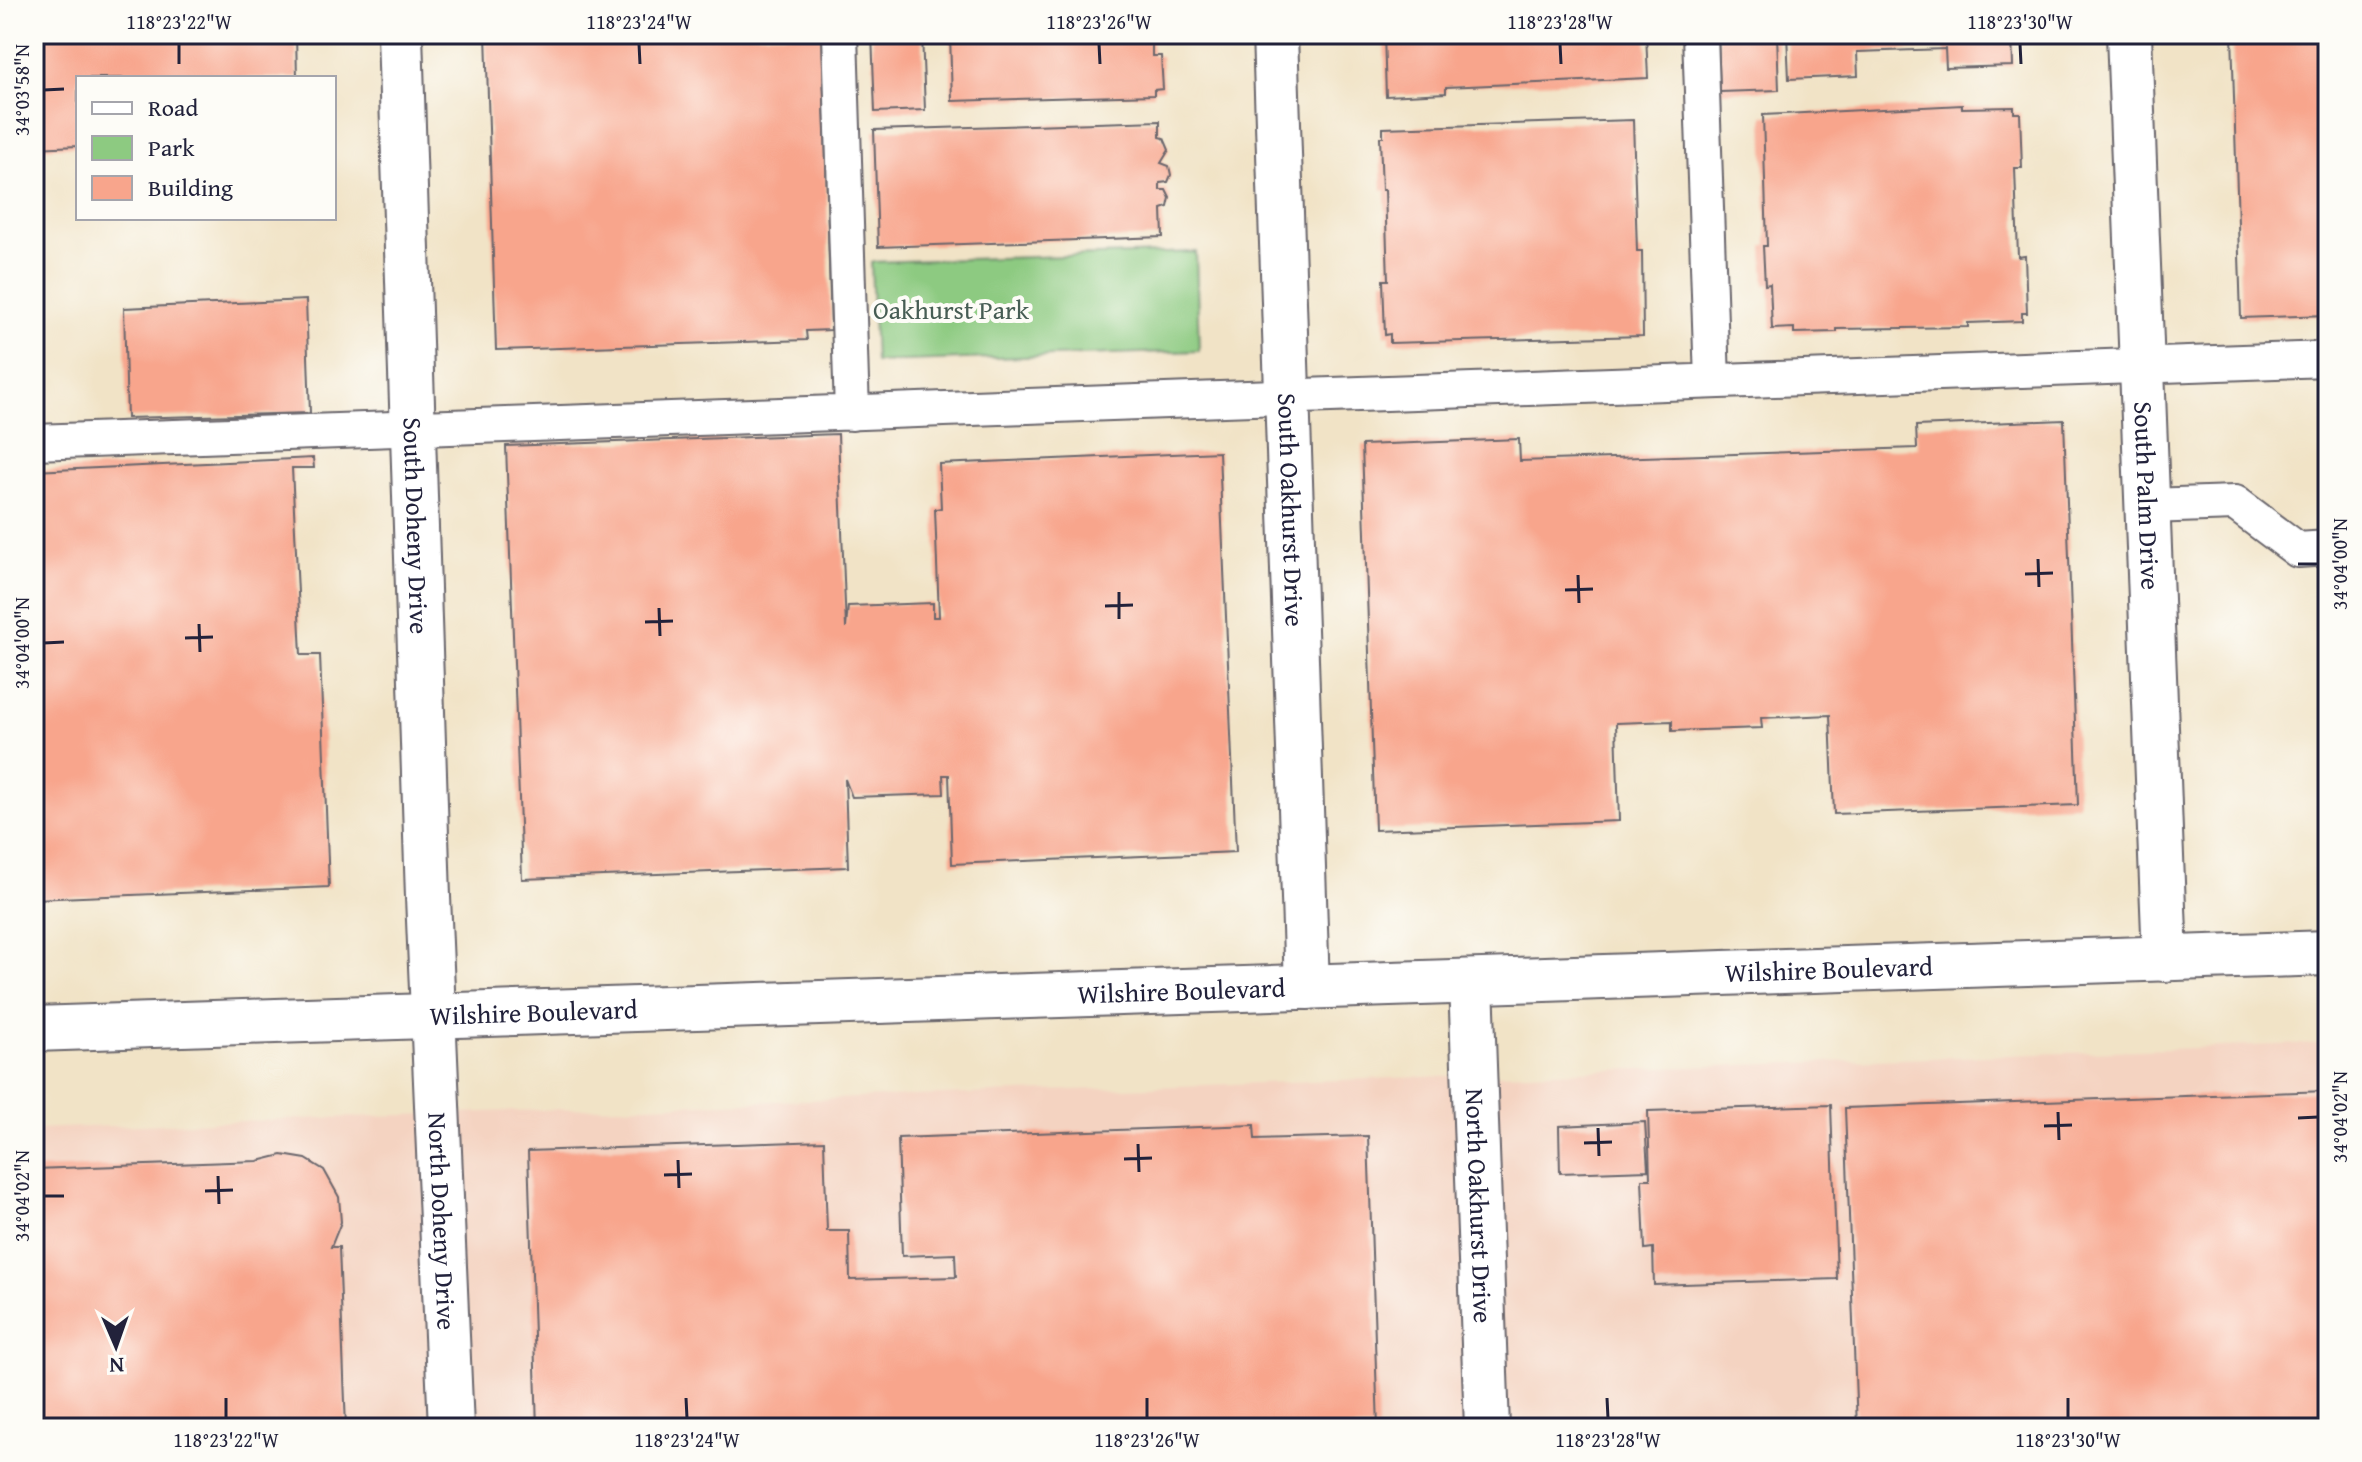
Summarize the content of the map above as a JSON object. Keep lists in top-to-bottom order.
{
  "streets": {
    "street": [
      "South Palm Drive",
      "South Oakhurst Drive",
      "South Doheny Drive",
      "Wilshire Boulevard",
      "North Oakhurst Drive",
      "North Doheny Drive"
    ]
  },
  "crossings": [
    ["South Palm Drive", "Wilshire Boulevard"],
    ["South Oakhurst Drive", "Wilshire Boulevard"],
    ["South Doheny Drive", "Wilshire Boulevard"],
    ["South Doheny Drive", "North Doheny Drive"],
    ["Wilshire Boulevard", "North Oakhurst Drive"],
    ["Wilshire Boulevard", "North Doheny Drive"]
  ],
  "parks": ["Oakhurst Park"],
  "legend": ["Road", "Park", "Building"],
  "north": "bottom",
  "coordinates": [
    "118°23'22\"W",
    "118°23'24\"W",
    "118°23'26\"W",
    "118°23'28\"W",
    "118°23'30\"W",
    "34°03'58\"N",
    "34°04'00\"N",
    "34°04'02\"N"
  ]
}
